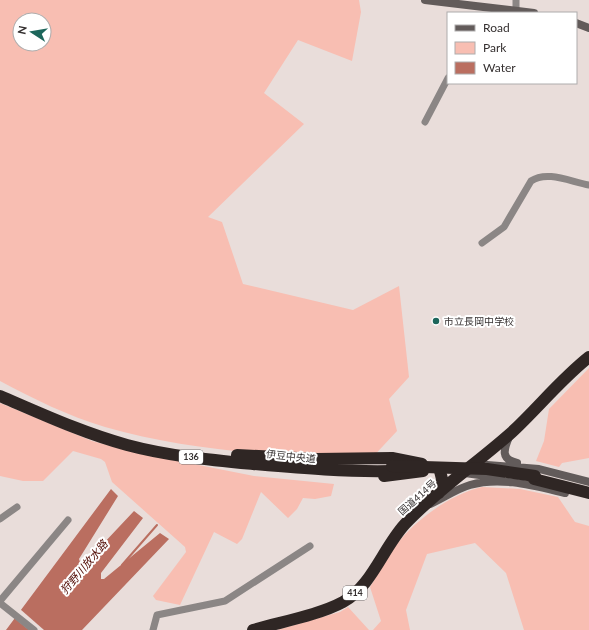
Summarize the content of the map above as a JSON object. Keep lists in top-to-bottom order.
{
  "streets": {
    "highway": [
      "伊豆中央道",
      "136",
      "国道414号",
      "414"
    ]
  },
  "water": ["狩野川放水路"],
  "places": ["市立長岡中学校"],
  "legend": ["Road", "Park", "Water"],
  "north": "left"
}
